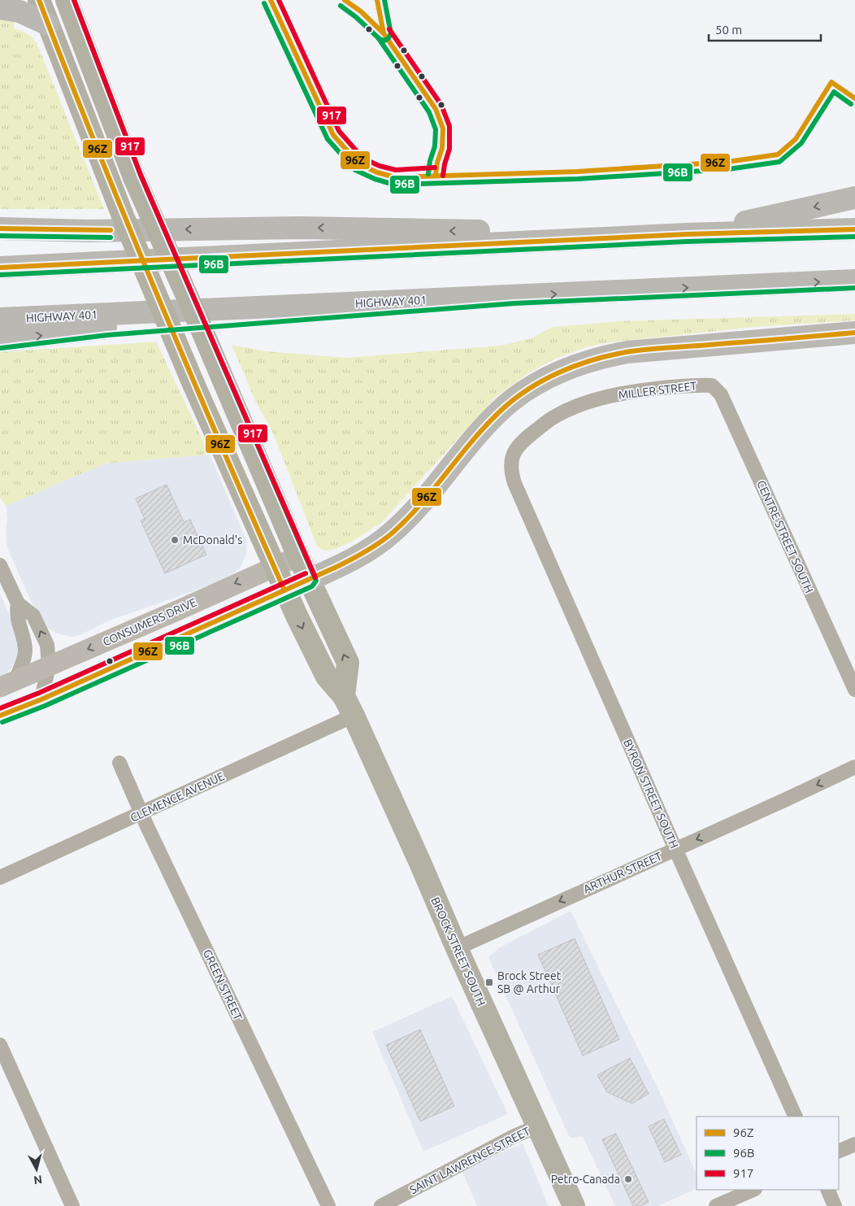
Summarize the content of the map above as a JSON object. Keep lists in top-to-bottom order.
{
  "streets": {
    "highway": ["HIGHWAY 401"],
    "main road": ["CONSUMERS DRIVE", "BROCK STREET SOUTH"],
    "street": [
      "MILLER STREET",
      "CENTRE STREET SOUTH",
      "BYRON STREET SOUTH",
      "CLEMENCE AVENUE",
      "ARTHUR STREET",
      "GREEN STREET",
      "SAINT LAWRENCE STREET"
    ]
  },
  "crossings": [
    ["MILLER STREET", "CENTRE STREET SOUTH"],
    ["MILLER STREET", "BYRON STREET SOUTH"],
    ["CONSUMERS DRIVE", "BROCK STREET SOUTH"],
    ["BYRON STREET SOUTH", "ARTHUR STREET"],
    ["CLEMENCE AVENUE", "BROCK STREET SOUTH"],
    ["CLEMENCE AVENUE", "GREEN STREET"],
    ["ARTHUR STREET", "BROCK STREET SOUTH"],
    ["BROCK STREET SOUTH", "SAINT LAWRENCE STREET"]
  ],
  "one_way": ["ARTHUR STREET"],
  "places": {
    "other": ["McDonald's", "Petro-Canada"],
    "transit": ["Brock Street SB @ Arthur"]
  },
  "lines": ["transit line 96Z", "transit line 96B", "transit line 917"],
  "legend": ["96Z", "96B", "917"],
  "scale_bar": "50 m",
  "north": "bottom"
}
